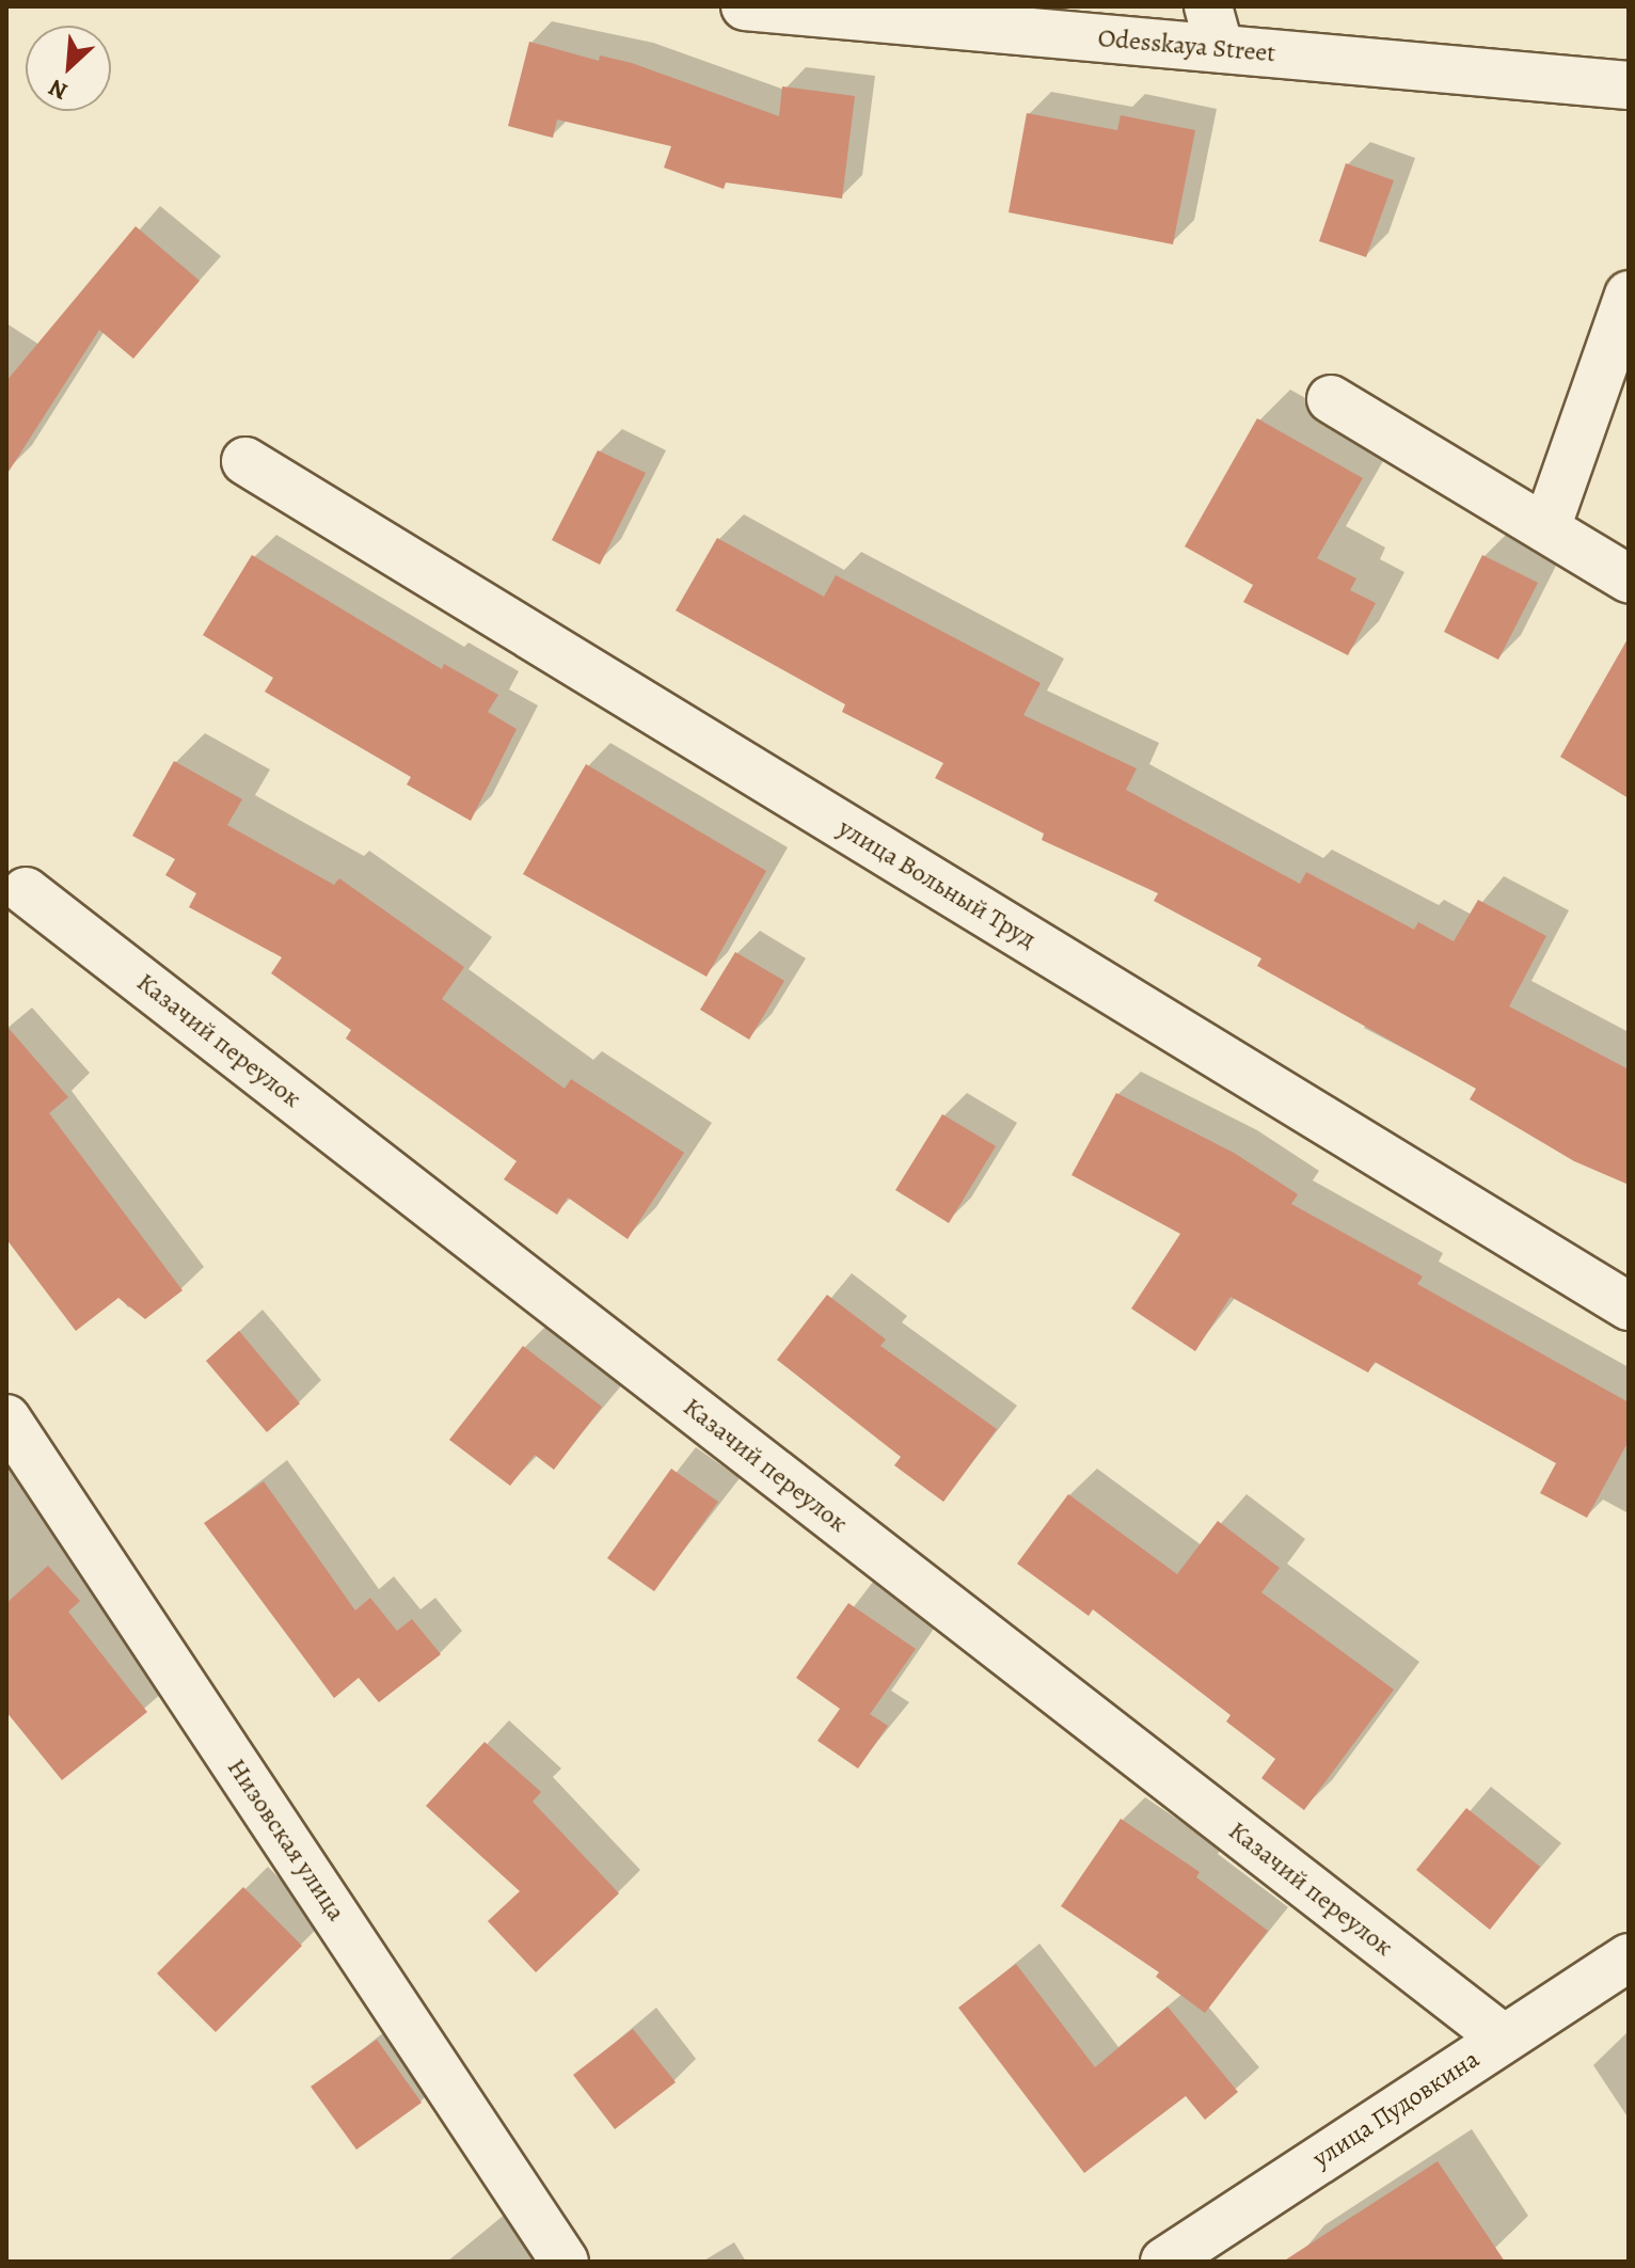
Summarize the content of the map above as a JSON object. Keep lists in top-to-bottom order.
{
  "streets": {
    "street": [
      "Odesskaya Street",
      "улица Вольный Труд",
      "Казачий переулок",
      "Низовская улица",
      "улица Пудовкина"
    ]
  },
  "crossings": [
    ["Казачий переулок", "улица Пудовкина"]
  ],
  "north": "bottom left"
}
